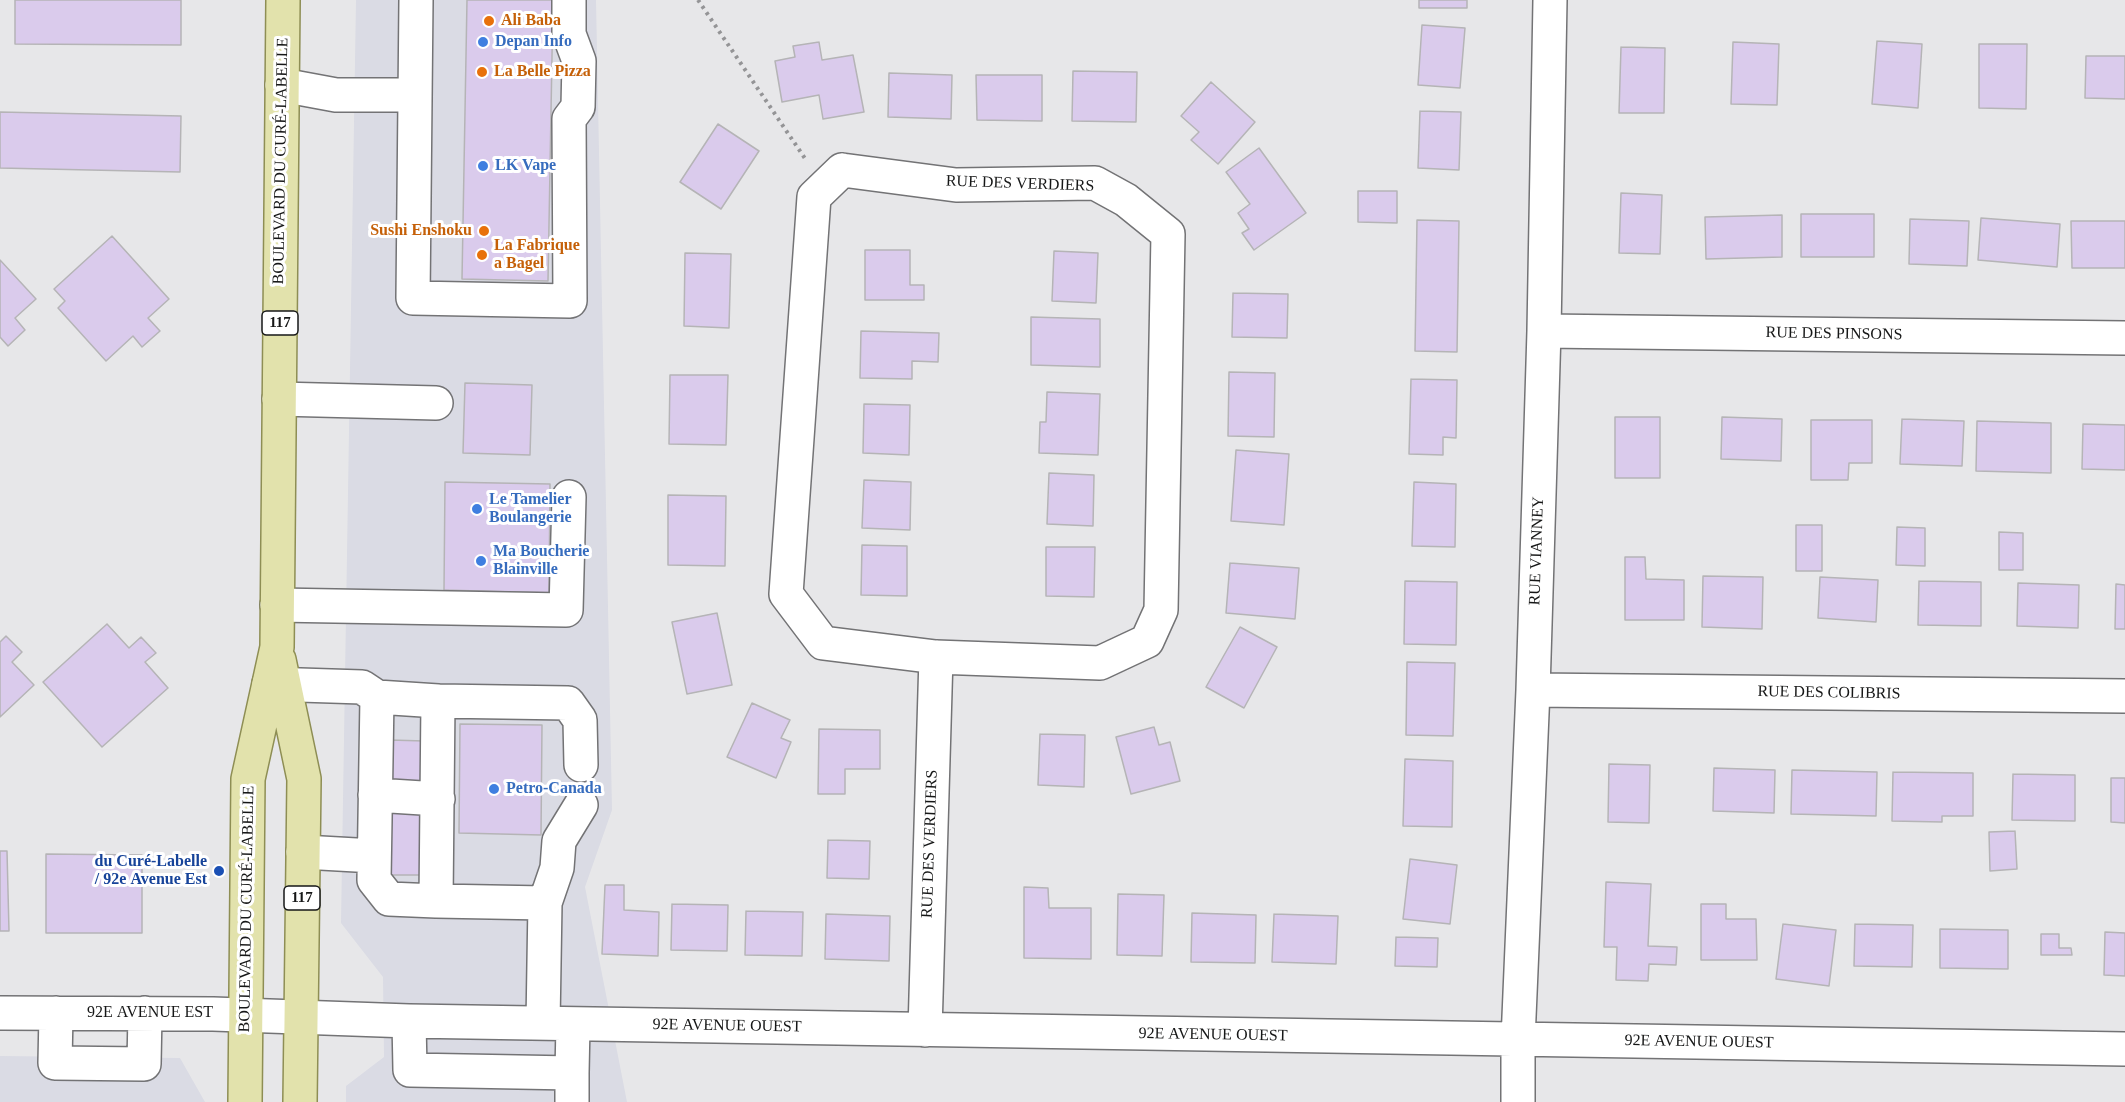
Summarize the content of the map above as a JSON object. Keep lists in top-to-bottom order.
{
  "streets": {
    "main road": ["BOULEVARD DU CURÉ-LABELLE", "117"],
    "street": [
      "RUE DES VERDIERS",
      "RUE DES PINSONS",
      "RUE VIANNEY",
      "RUE DES COLIBRIS",
      "92E AVENUE EST",
      "92E AVENUE OUEST"
    ]
  },
  "crossings": [
    ["BOULEVARD DU CURÉ-LABELLE", "92E AVENUE EST"],
    ["BOULEVARD DU CURÉ-LABELLE", "92E AVENUE OUEST"],
    ["RUE DES VERDIERS", "92E AVENUE OUEST"],
    ["RUE DES PINSONS", "RUE VIANNEY"],
    ["RUE VIANNEY", "RUE DES COLIBRIS"],
    ["RUE VIANNEY", "92E AVENUE OUEST"],
    ["92E AVENUE EST", "92E AVENUE OUEST"]
  ],
  "places": [
    "Ali Baba",
    "Depan Info",
    "La Belle Pizza",
    "LK Vape",
    "Sushi Enshoku",
    "La Fabrique a Bagel",
    "Le Tamelier Boulangerie",
    "Ma Boucherie Blainville",
    "Petro-Canada",
    "du Curé-Labelle / 92e Avenue Est"
  ]
}
